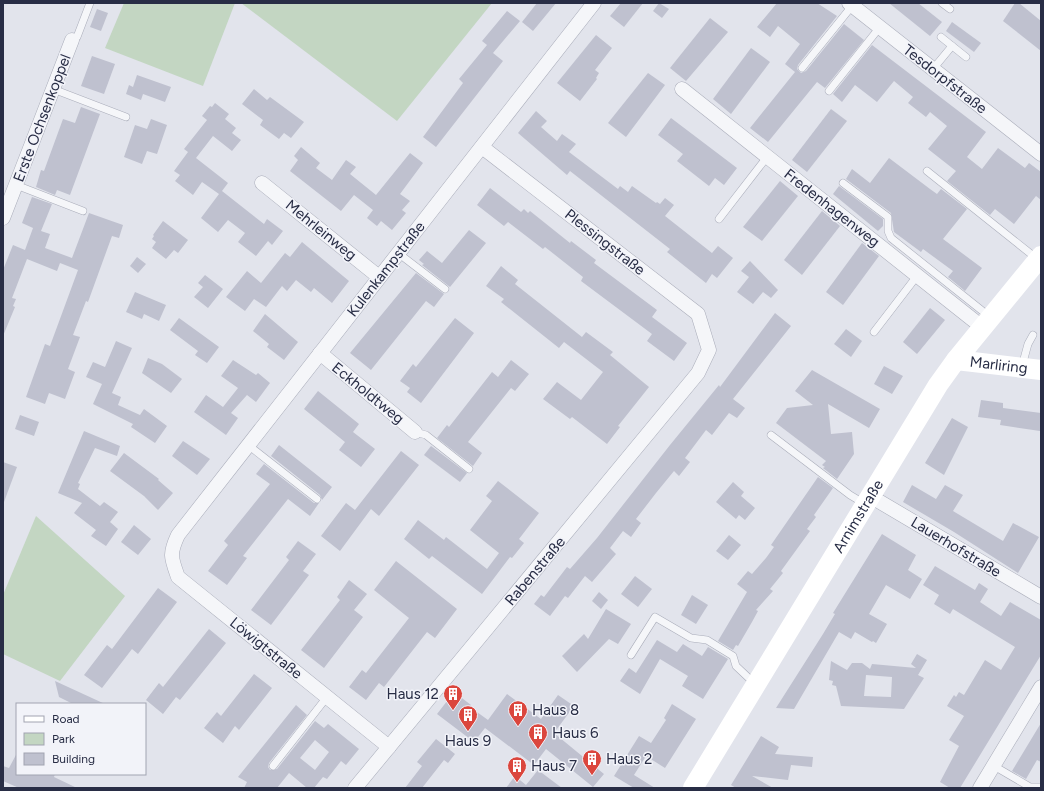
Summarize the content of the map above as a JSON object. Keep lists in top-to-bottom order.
{
  "streets": {
    "main road": ["Marliring", "Arnimstraße"],
    "street": [
      "Tesdorpfstraße",
      "Erste Ochsenkoppel",
      "Fredenhagenweg",
      "Mehrleinweg",
      "Plessingstraße",
      "Kulenkampstraße",
      "Eckholdtweg",
      "Lauerhofstraße",
      "Rabenstraße",
      "Löwigtstraße"
    ]
  },
  "crossings": [
    ["Fredenhagenweg", "Arnimstraße"],
    ["Mehrleinweg", "Kulenkampstraße"],
    ["Plessingstraße", "Kulenkampstraße"],
    ["Plessingstraße", "Rabenstraße"],
    ["Kulenkampstraße", "Eckholdtweg"],
    ["Kulenkampstraße", "Löwigtstraße"],
    ["Marliring", "Arnimstraße"],
    ["Arnimstraße", "Lauerhofstraße"],
    ["Rabenstraße", "Löwigtstraße"]
  ],
  "places": {
    "building": [
      "Haus 12",
      "Haus 8",
      "Haus 9",
      "Haus 6",
      "Haus 2",
      "Haus 7"
    ]
  },
  "legend": ["Road", "Park", "Building"]
}
